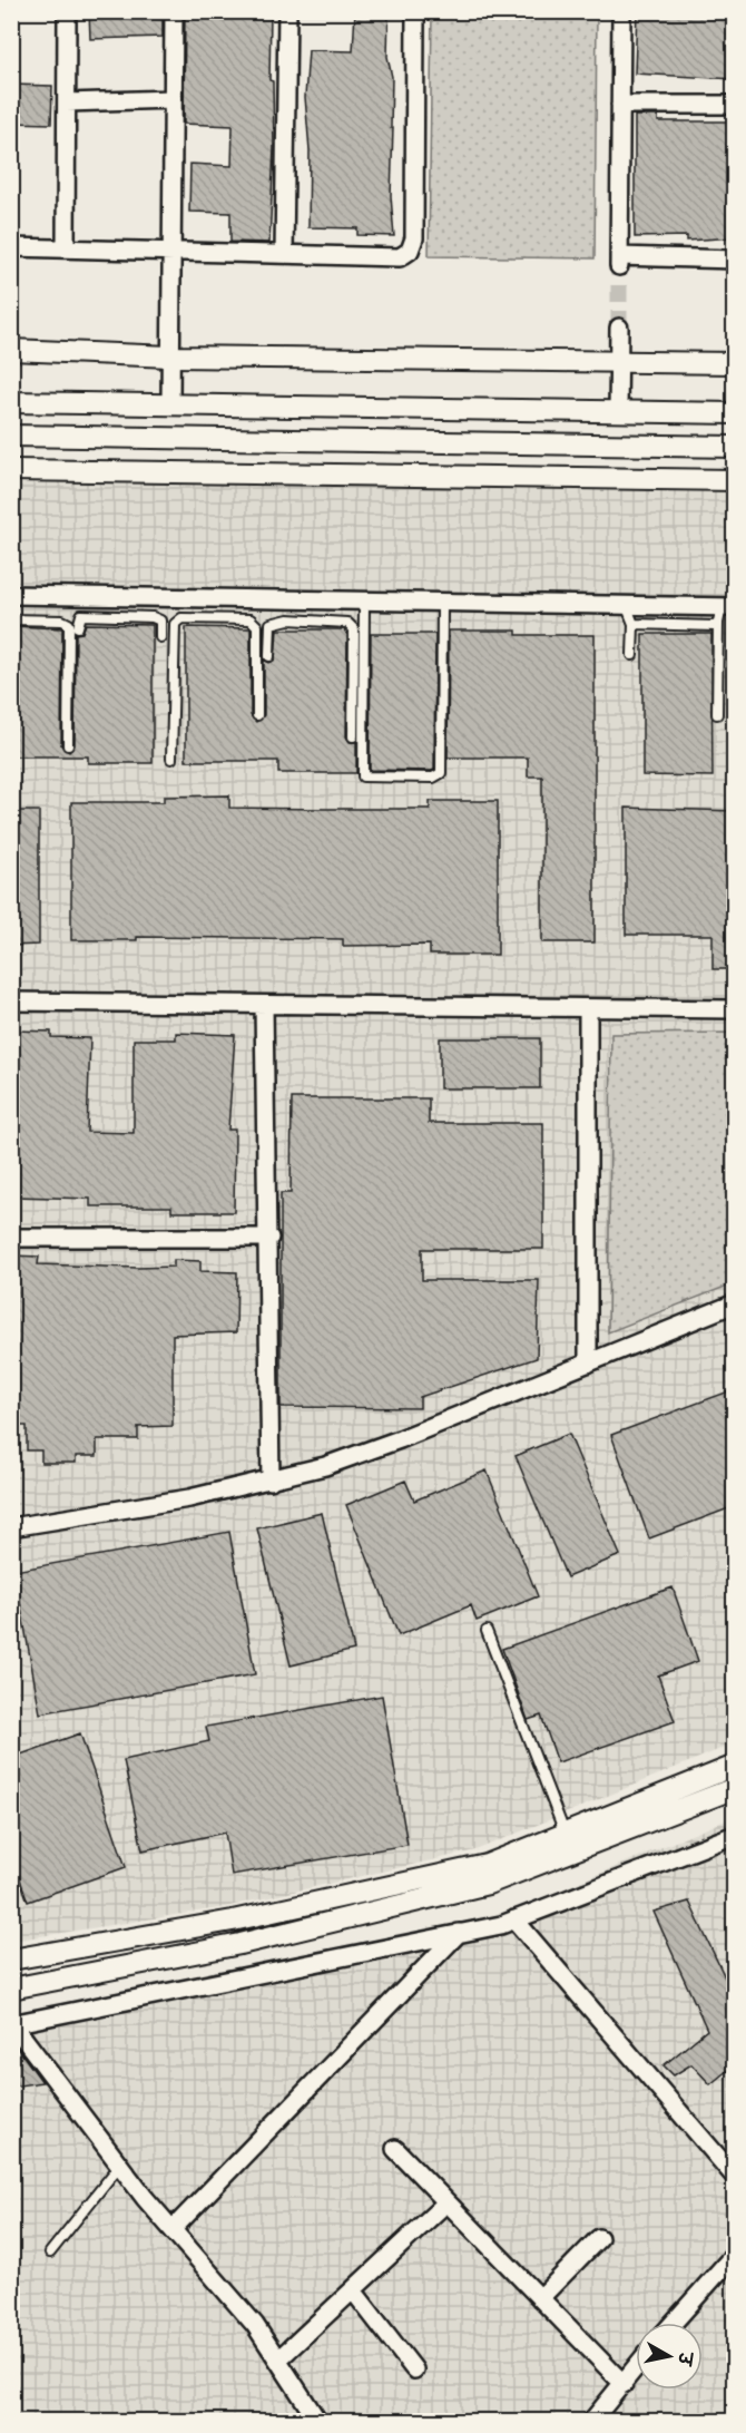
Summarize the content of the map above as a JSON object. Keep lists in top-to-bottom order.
{
  "north": "right"
}
